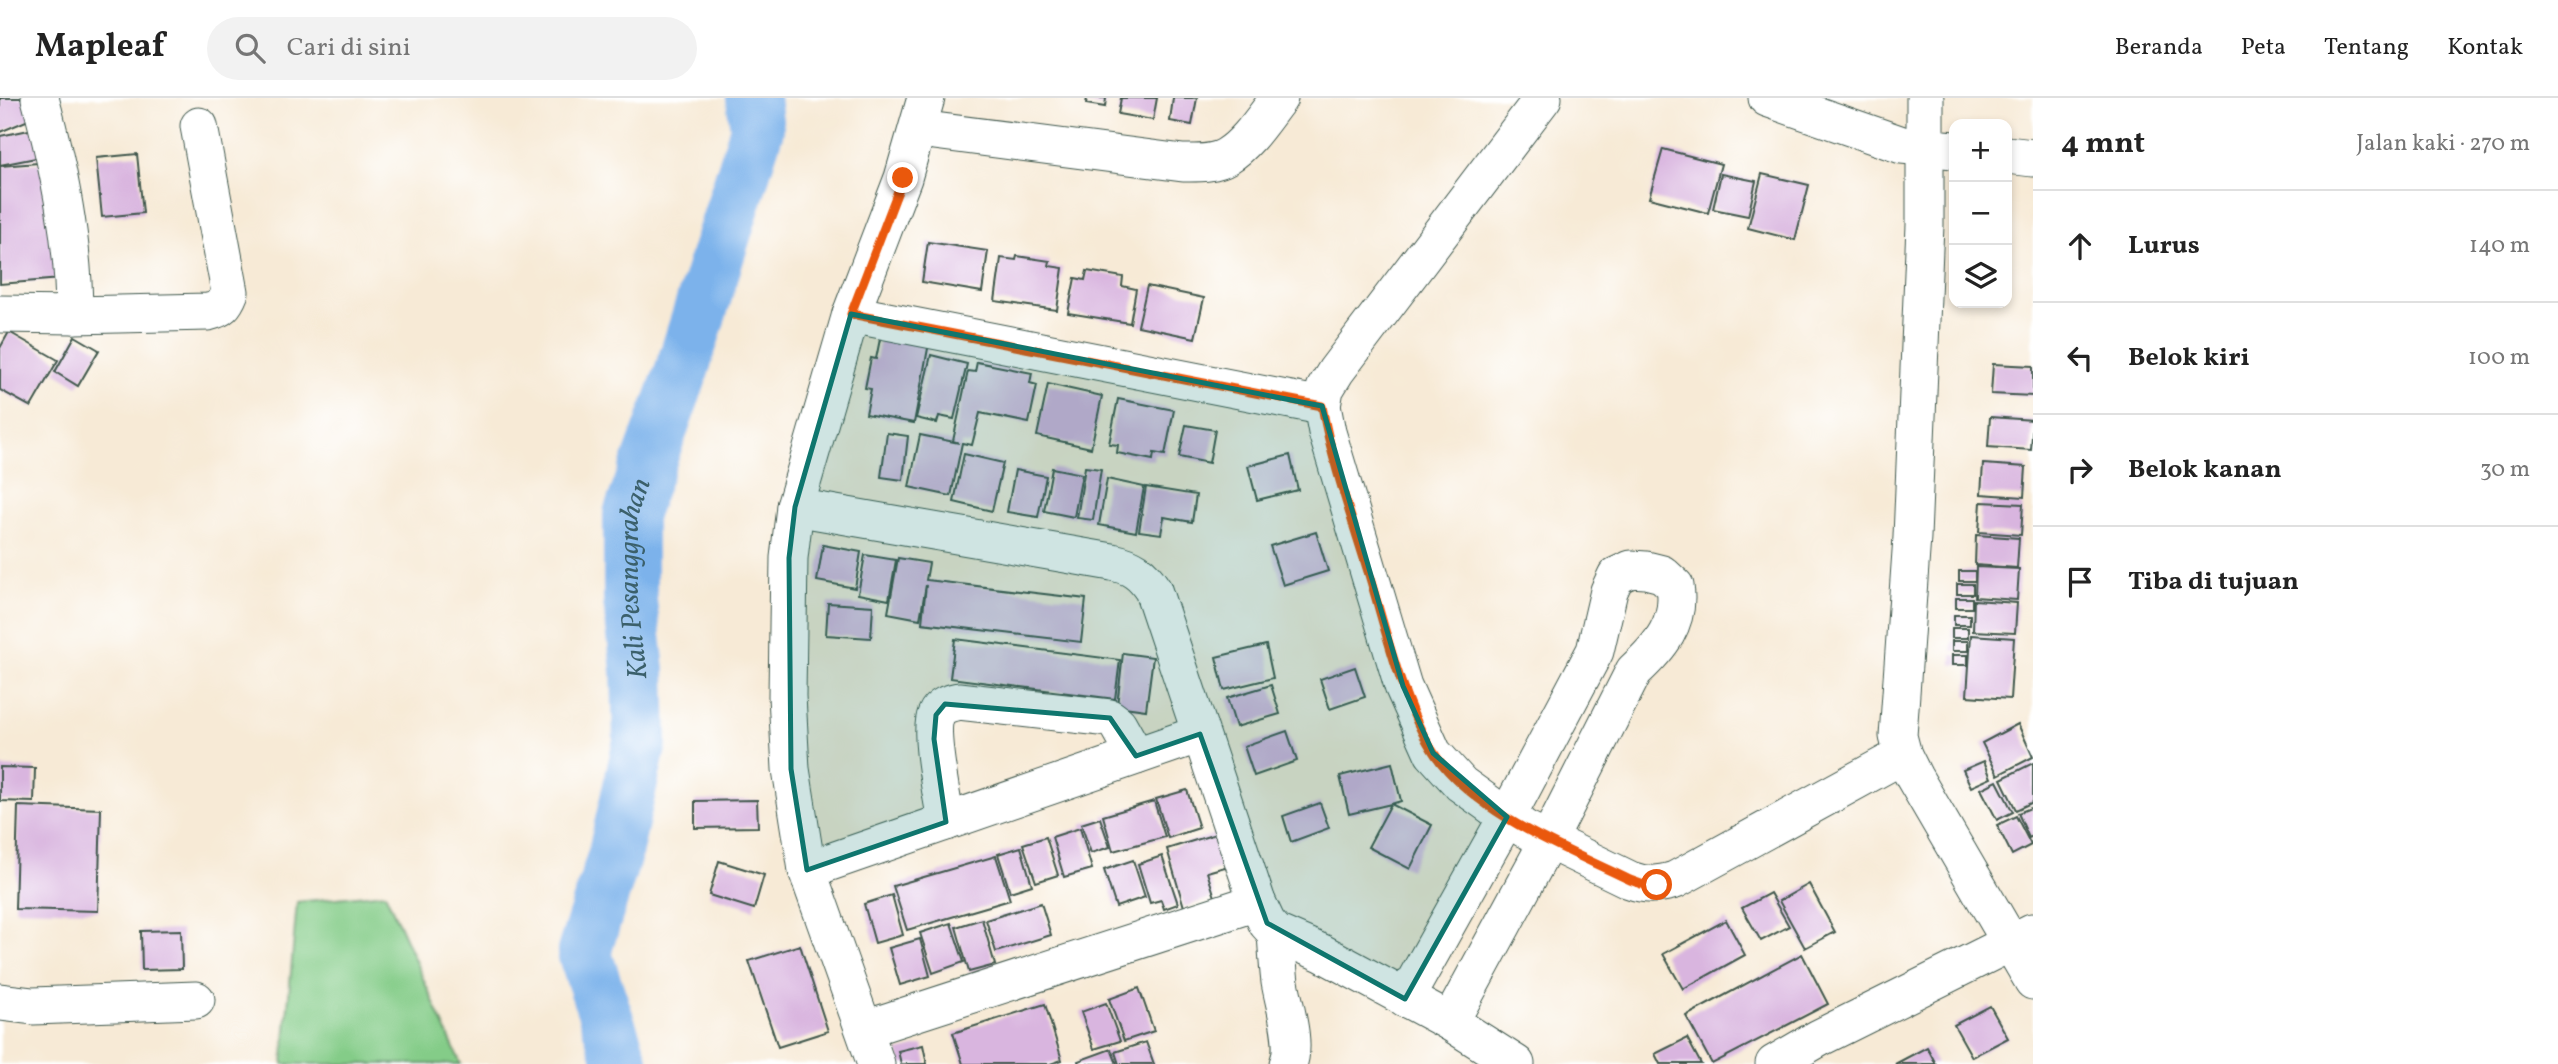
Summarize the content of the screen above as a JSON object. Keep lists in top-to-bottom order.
{
  "water": ["Kali Pesanggrahan"],
  "page": {
    "header": "Mapleaf",
    "search": "Cari di sini",
    "nav": [
      "Beranda",
      "Peta",
      "Tentang",
      "Kontak"
    ],
    "heading": ["4 mnt", "Jalan kaki · 270 m"],
    "map_buttons": ["+", "−"],
    "list": [
      ["Lurus", "140 m"],
      ["Belok kiri", "100 m"],
      ["Belok kanan", "30 m"],
      "Tiba di tujuan"
    ]
  }
}
